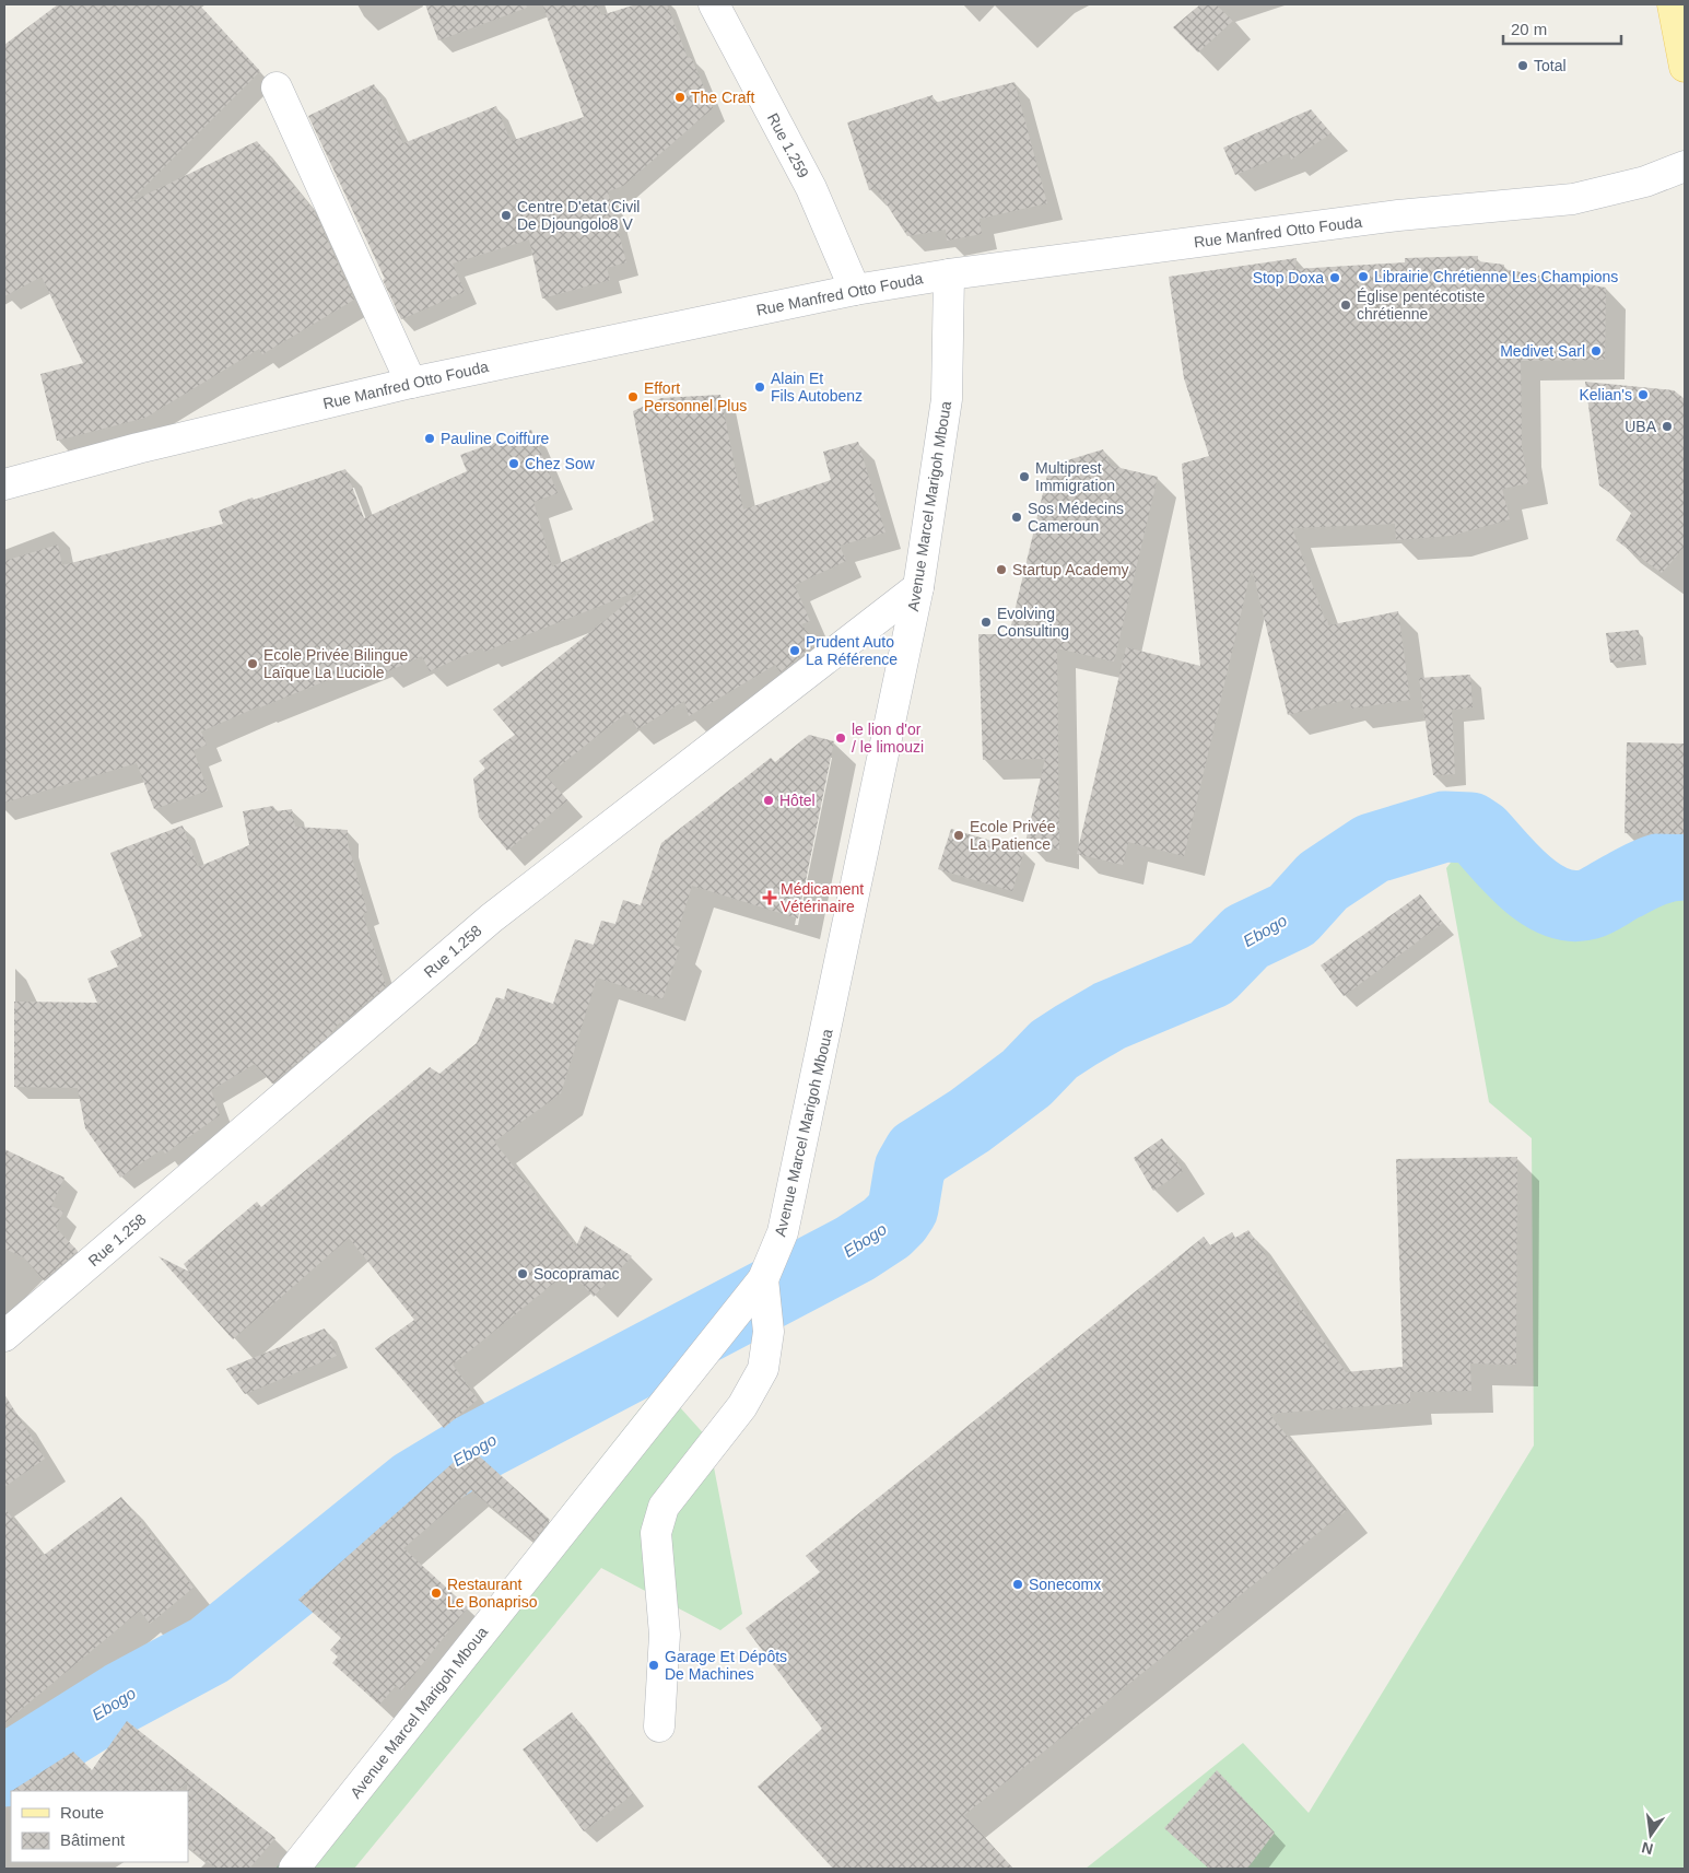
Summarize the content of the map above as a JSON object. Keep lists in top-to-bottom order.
{
  "streets": {
    "street": [
      "Rue 1.259",
      "Rue Manfred Otto Fouda",
      "Avenue Marcel Marigoh Mboua",
      "Rue 1.258"
    ]
  },
  "crossings": [
    ["Rue 1.259", "Rue Manfred Otto Fouda"],
    ["Rue Manfred Otto Fouda", "Avenue Marcel Marigoh Mboua"],
    ["Avenue Marcel Marigoh Mboua", "Rue 1.258"]
  ],
  "water": ["Ebogo"],
  "places": {
    "other": [
      "Total",
      "The Craft",
      "Centre D'etat Civil De Djoungolo8 V",
      "Librairie Chrétienne Les Champions",
      "Stop Doxa",
      "Église pentécotiste chrétienne",
      "Medivet Sarl",
      "Alain Et Fils Autobenz",
      "Kelian's",
      "Effort Personnel Plus",
      "UBA",
      "Pauline Coiffure",
      "Chez Sow",
      "Multiprest Immigration",
      "Sos Médecins Cameroun",
      "Startup Academy",
      "Evolving Consulting",
      "Prudent Auto La Référence",
      "Ecole Privée Bilingue Laïque La Luciole",
      "le lion d'or / le limouzi",
      "Hôtel",
      "Ecole Privée La Patience",
      "Socopramac",
      "Sonecomx",
      "Restaurant Le Bonapriso",
      "Garage Et Dépôts De Machines"
    ],
    "health": ["Médicament Vétérinaire"]
  },
  "legend": ["Route", "Bâtiment"],
  "scale_bar": "20 m",
  "north": "bottom"
}
